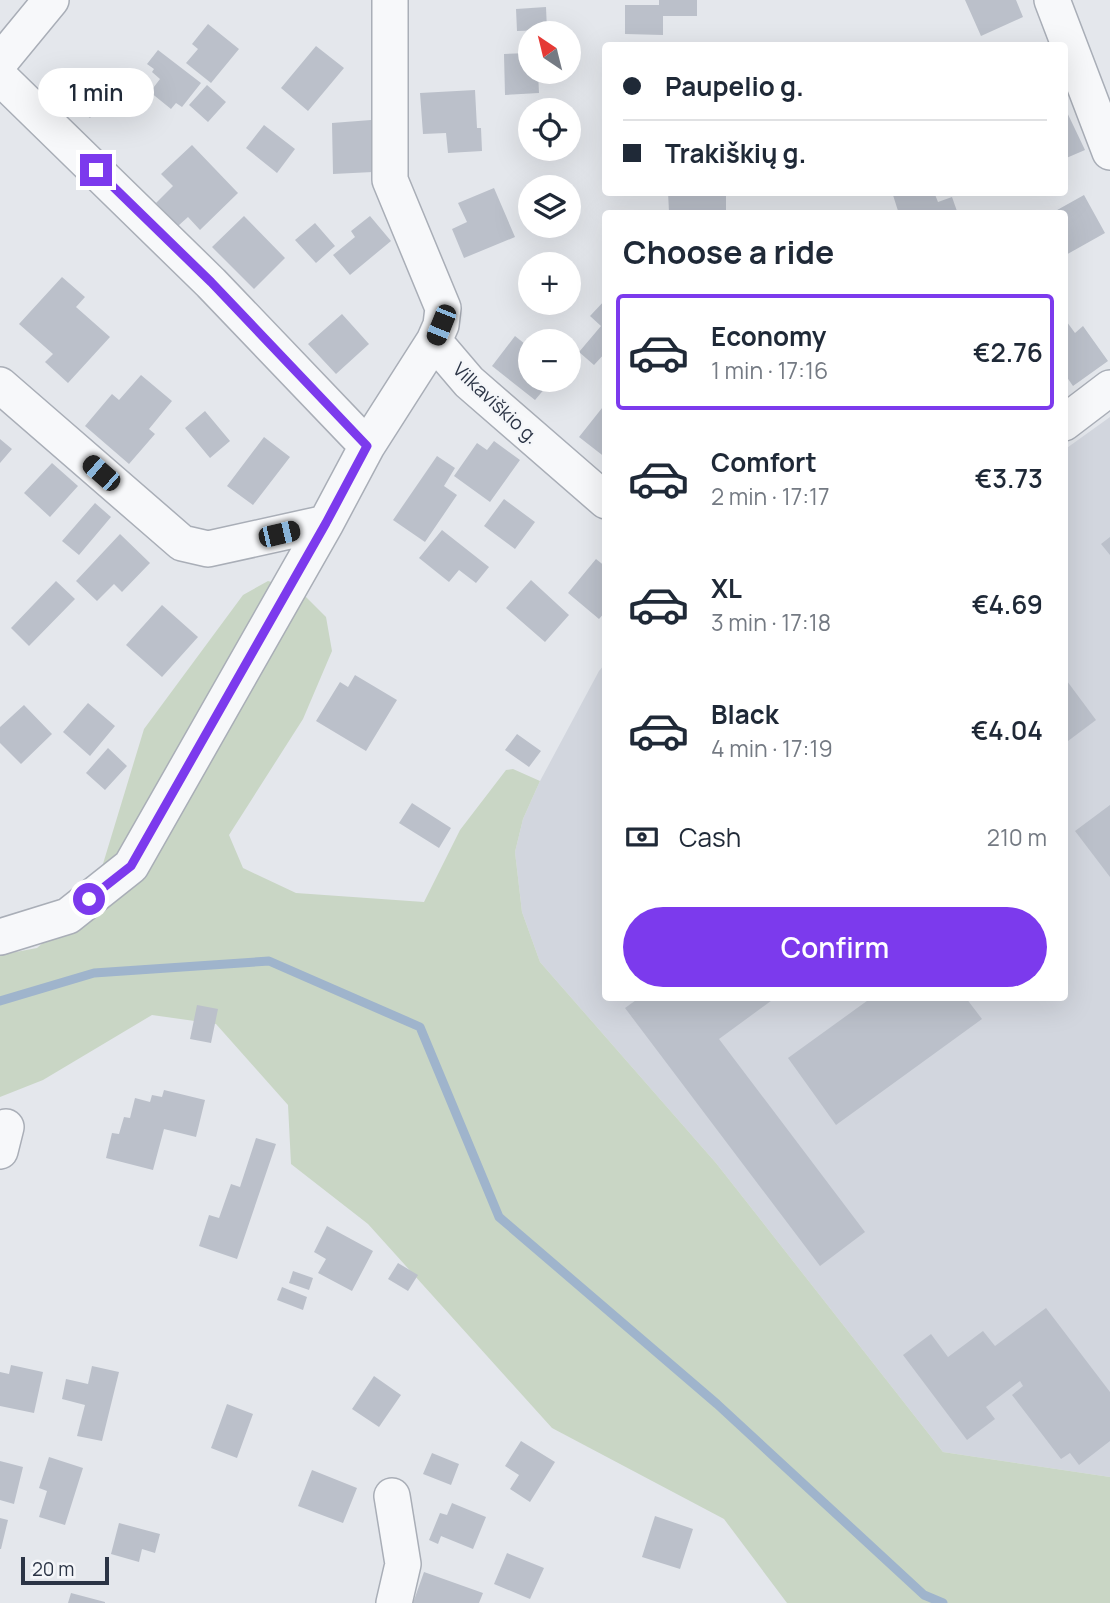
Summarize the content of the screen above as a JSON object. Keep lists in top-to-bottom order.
{
  "streets": {
    "street": ["Vilkaviškio g."]
  },
  "scale_bar": "20 m",
  "north": "top left",
  "page": {
    "map_buttons": ["+", "−"],
    "banner": ["Paupelio g.", "Trakiškių g."],
    "bubble": "1 min",
    "heading": "Choose a ride",
    "list": [
      {
        "name": "Economy",
        "note": "1 min · 17:16",
        "value": "€2.76"
      },
      {
        "name": "Comfort",
        "note": "2 min · 17:17",
        "value": "€3.73"
      },
      {
        "name": "XL",
        "note": "3 min · 17:18",
        "value": "€4.69"
      },
      {
        "name": "Black",
        "note": "4 min · 17:19",
        "value": "€4.04"
      }
    ],
    "pay": ["Cash", "210 m"],
    "buttons": "Confirm",
    "scale": "20 m"
  }
}
